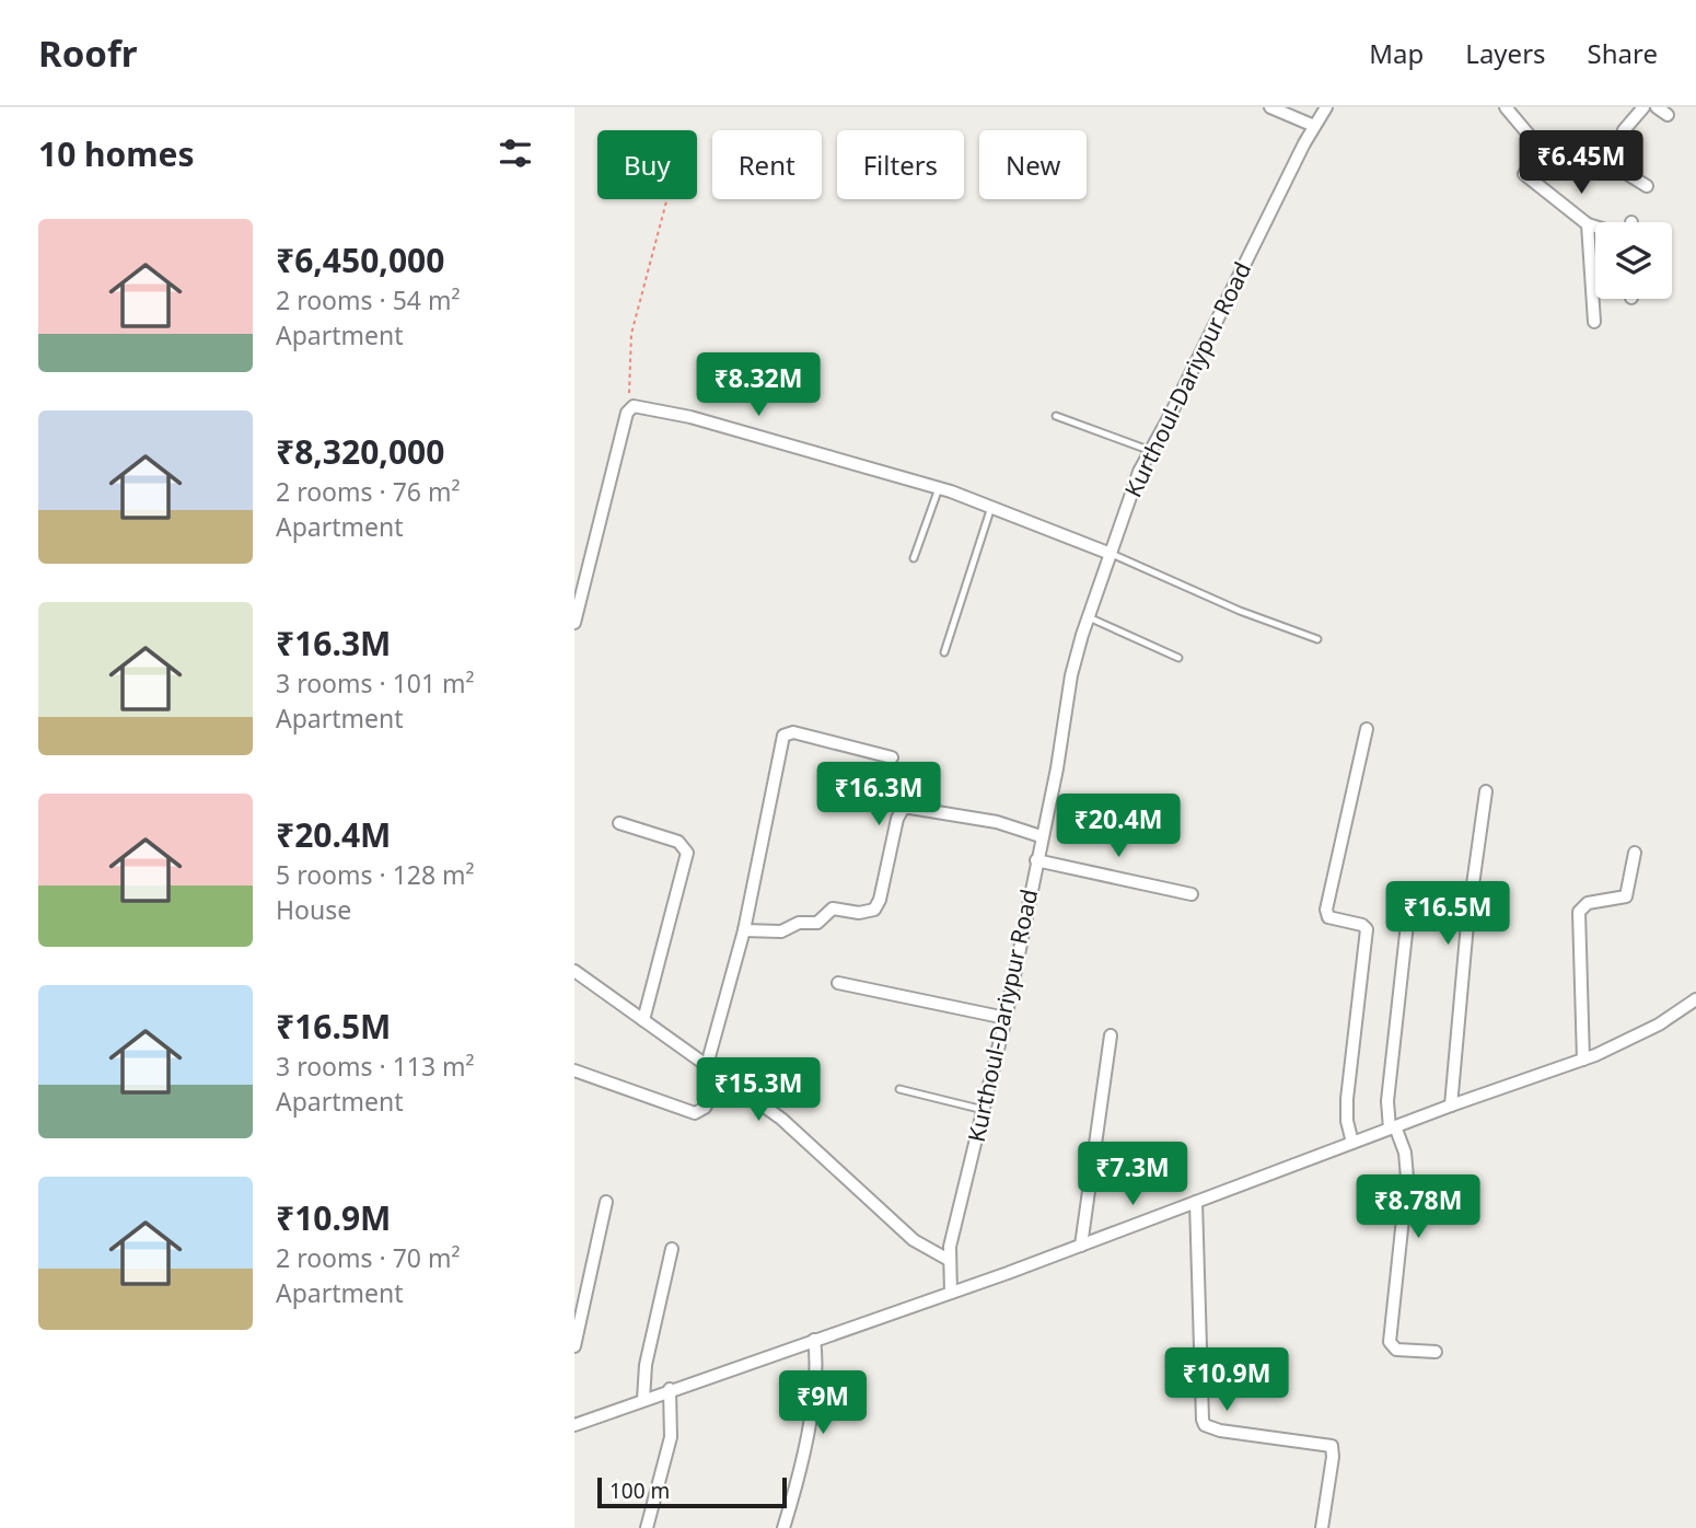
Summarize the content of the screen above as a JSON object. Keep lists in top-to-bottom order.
{
  "streets": {
    "street": ["Kurthoul-Dariypur Road"]
  },
  "scale_bar": "100 m",
  "page": {
    "header": "Roofr",
    "nav": ["Map", "Layers", "Share"],
    "heading": "10 homes",
    "price": [
      "₹6.45M",
      "₹8.32M",
      "₹16.3M",
      "₹20.4M",
      "₹16.5M",
      "₹15.3M",
      "₹7.3M",
      "₹8.78M",
      "₹10.9M",
      "₹9M"
    ],
    "chip": [
      "Buy",
      "Rent",
      "Filters",
      "New"
    ],
    "list": [
      {
        "name": "₹6,450,000",
        "note": "2 rooms · 54 m² · Apartment"
      },
      {
        "name": "₹8,320,000",
        "note": "2 rooms · 76 m² · Apartment"
      },
      {
        "name": "₹16.3M",
        "note": "3 rooms · 101 m² · Apartment"
      },
      {
        "name": "₹20.4M",
        "note": "5 rooms · 128 m² · House"
      },
      {
        "name": "₹16.5M",
        "note": "3 rooms · 113 m² · Apartment"
      },
      {
        "name": "₹10.9M",
        "note": "2 rooms · 70 m² · Apartment"
      }
    ],
    "scale": "100 m"
  }
}
